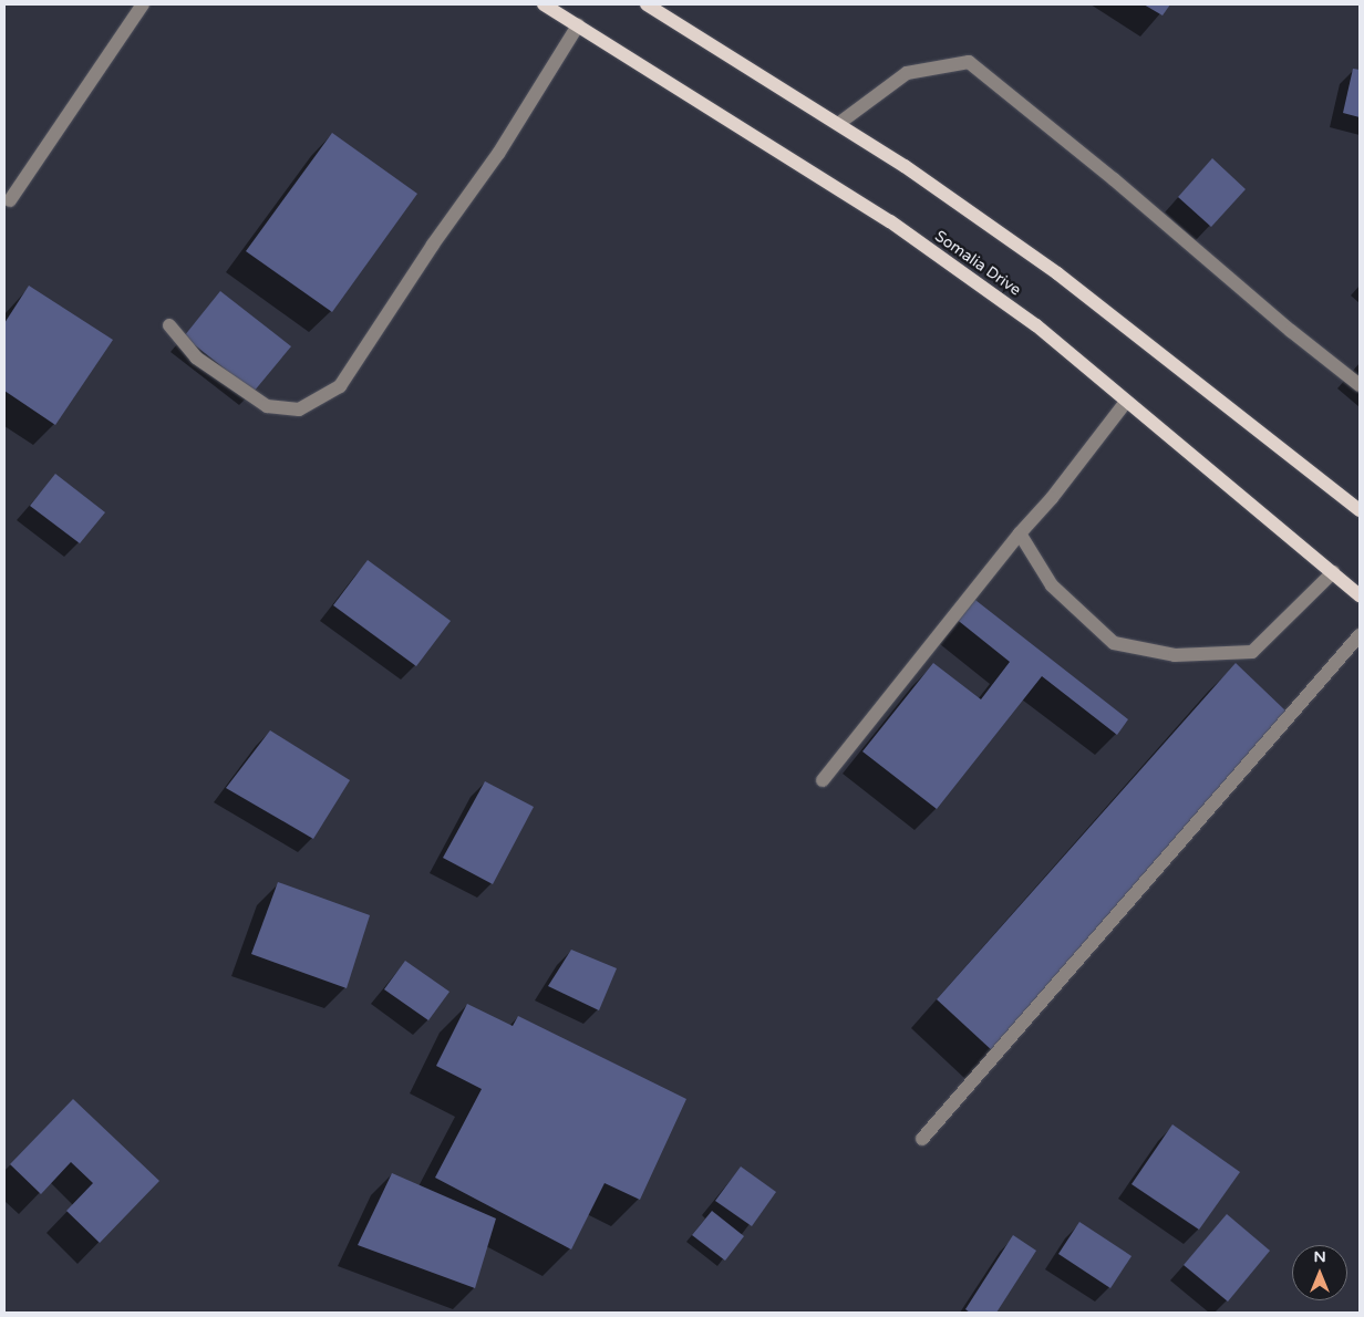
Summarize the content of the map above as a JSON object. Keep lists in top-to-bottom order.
{
  "streets": {
    "main road": ["Somalia Drive"]
  },
  "north": "top"
}
